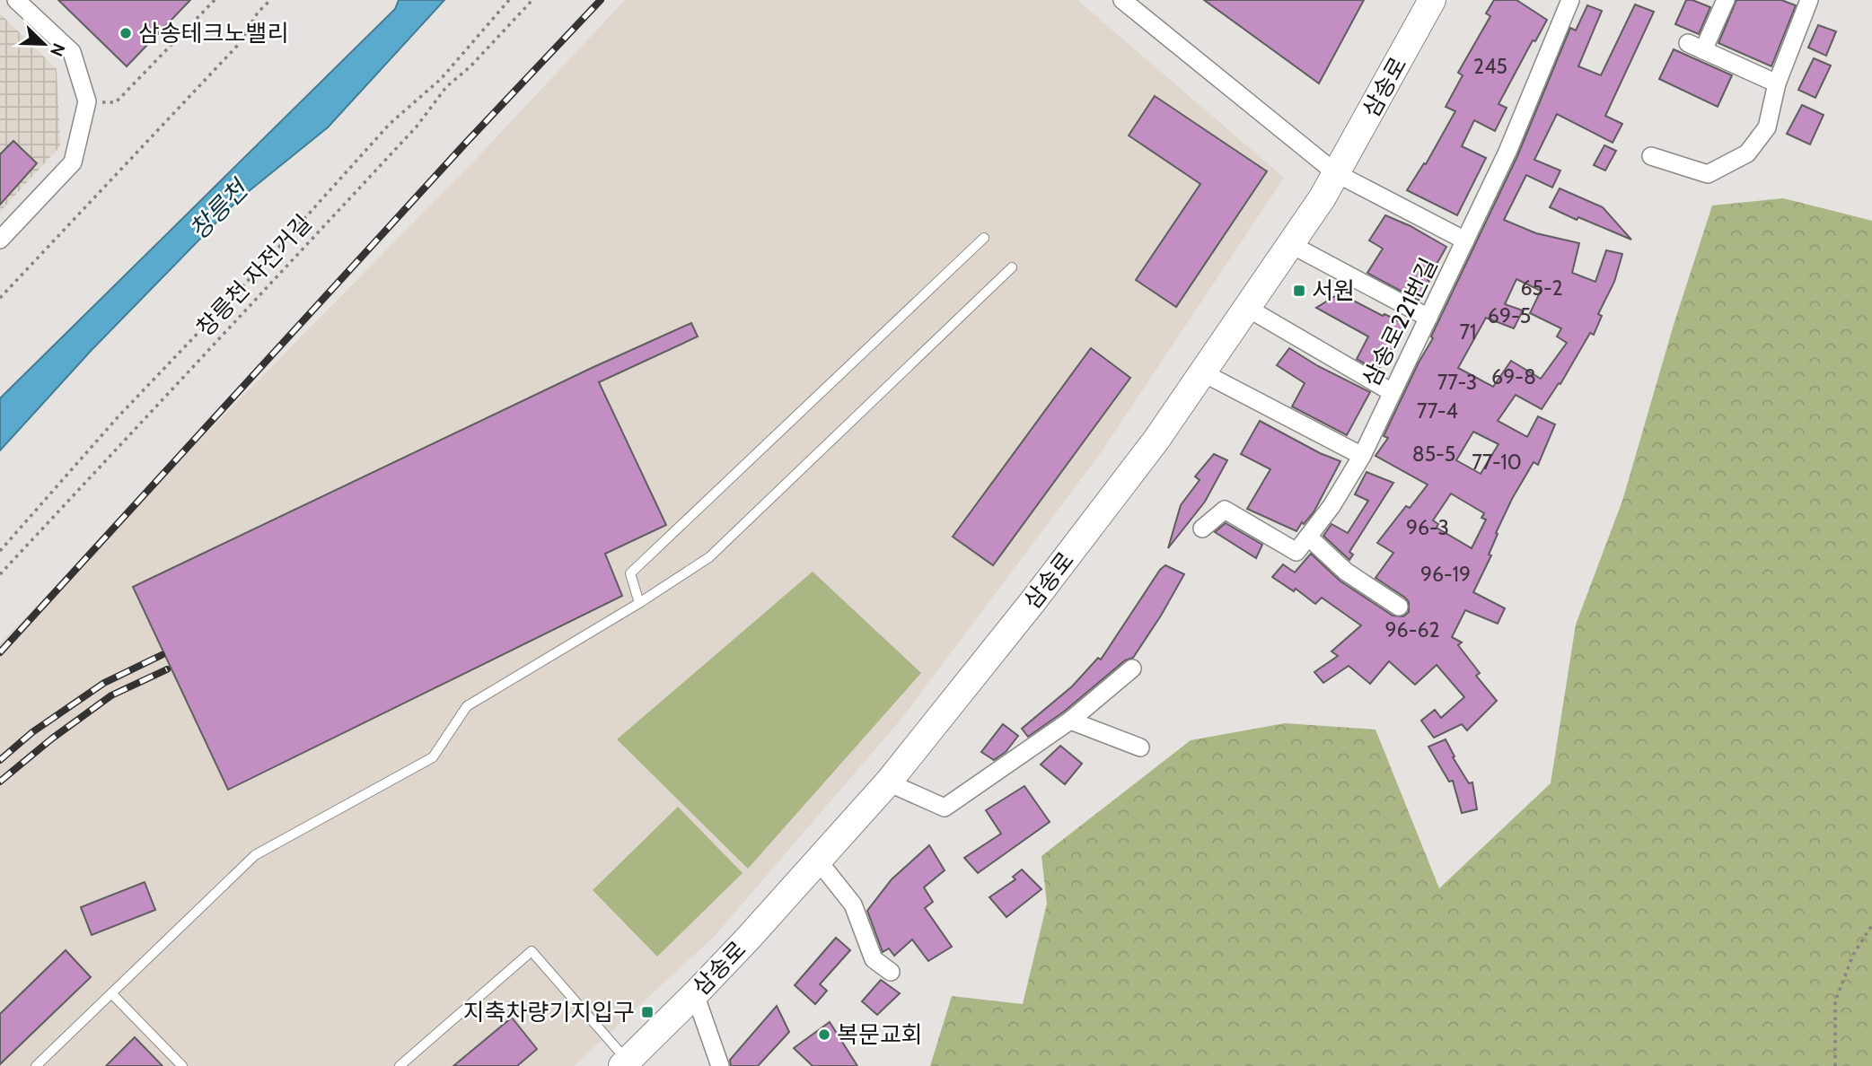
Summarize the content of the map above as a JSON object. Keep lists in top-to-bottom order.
{
  "streets": {
    "main road": ["삼송로"],
    "street": ["삼송로221번길"],
    "path": ["창릉천 자전거길"]
  },
  "water": ["창릉천"],
  "places": {
    "other": ["삼송테크노밸리", "복문교회"],
    "transit": ["서원", "지축차량기지입구"]
  },
  "house_numbers": [
    "245",
    "65-2",
    "69-5",
    "71",
    "69-8",
    "77-3",
    "77-4",
    "85-5",
    "77-10",
    "96-3",
    "96-19",
    "96-62"
  ],
  "north": "bottom right"
}
